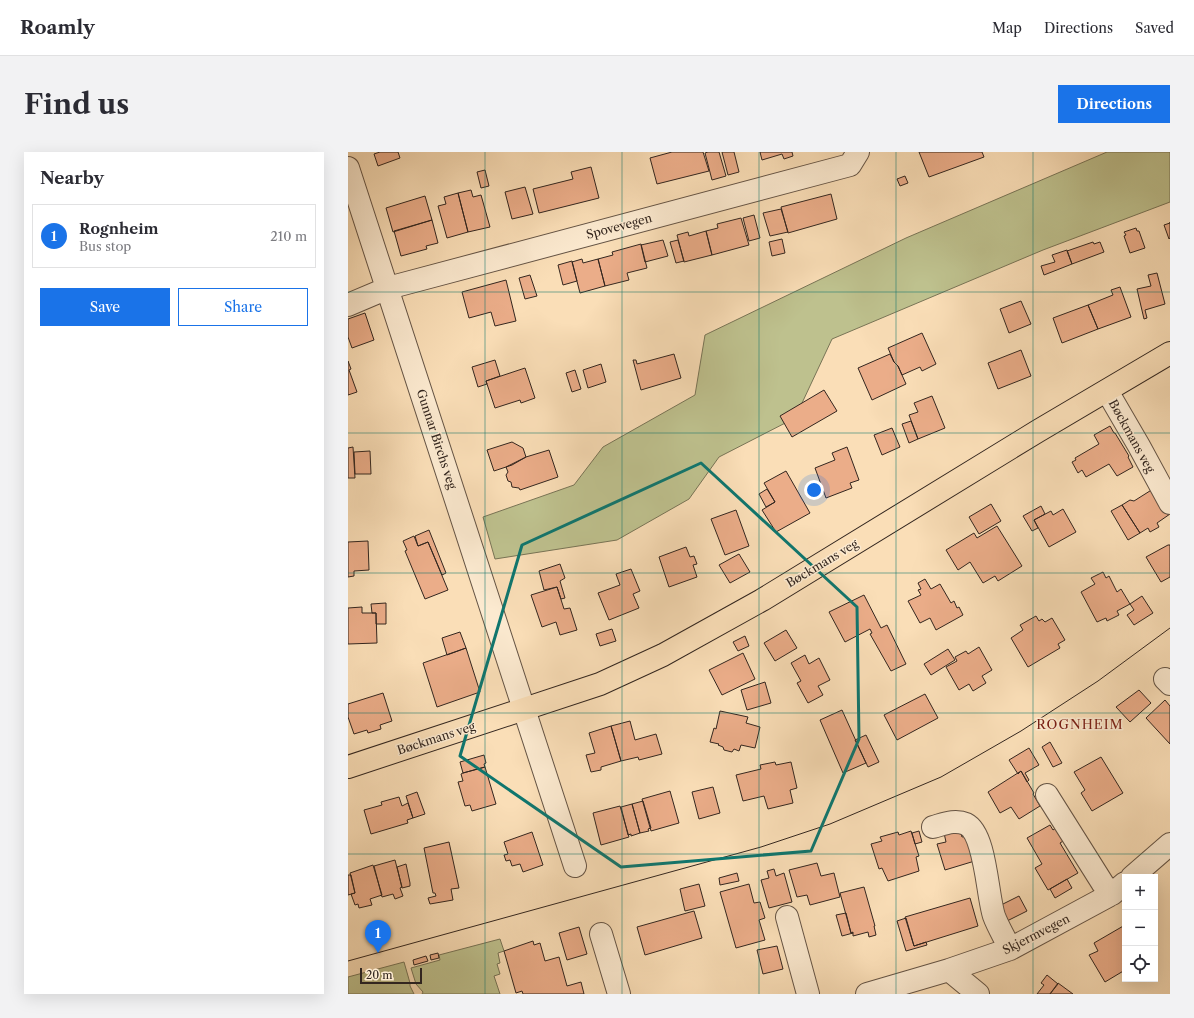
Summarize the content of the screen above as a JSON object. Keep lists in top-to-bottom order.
{
  "streets": {
    "main road": ["Bøckmans veg"],
    "street": ["Spovevegen", "Gunnar Birchs veg", "Skjermvegen"]
  },
  "crossings": [
    ["Spovevegen", "Gunnar Birchs veg"],
    ["Bøckmans veg", "Gunnar Birchs veg"]
  ],
  "districts": ["ROGNHEIM"],
  "scale_bar": "20 m",
  "page": {
    "header": "Roamly",
    "nav": ["Map", "Directions", "Saved"],
    "buttons": [
      "Directions",
      ["Save", "Share"]
    ],
    "title": "Find us",
    "heading": "Nearby",
    "list": [
      {
        "mark": "1",
        "name": "Rognheim",
        "note": "Bus stop",
        "value": "210 m"
      }
    ],
    "map_buttons": ["+", "−"],
    "pins": "1",
    "scale": "20 m"
  }
}
